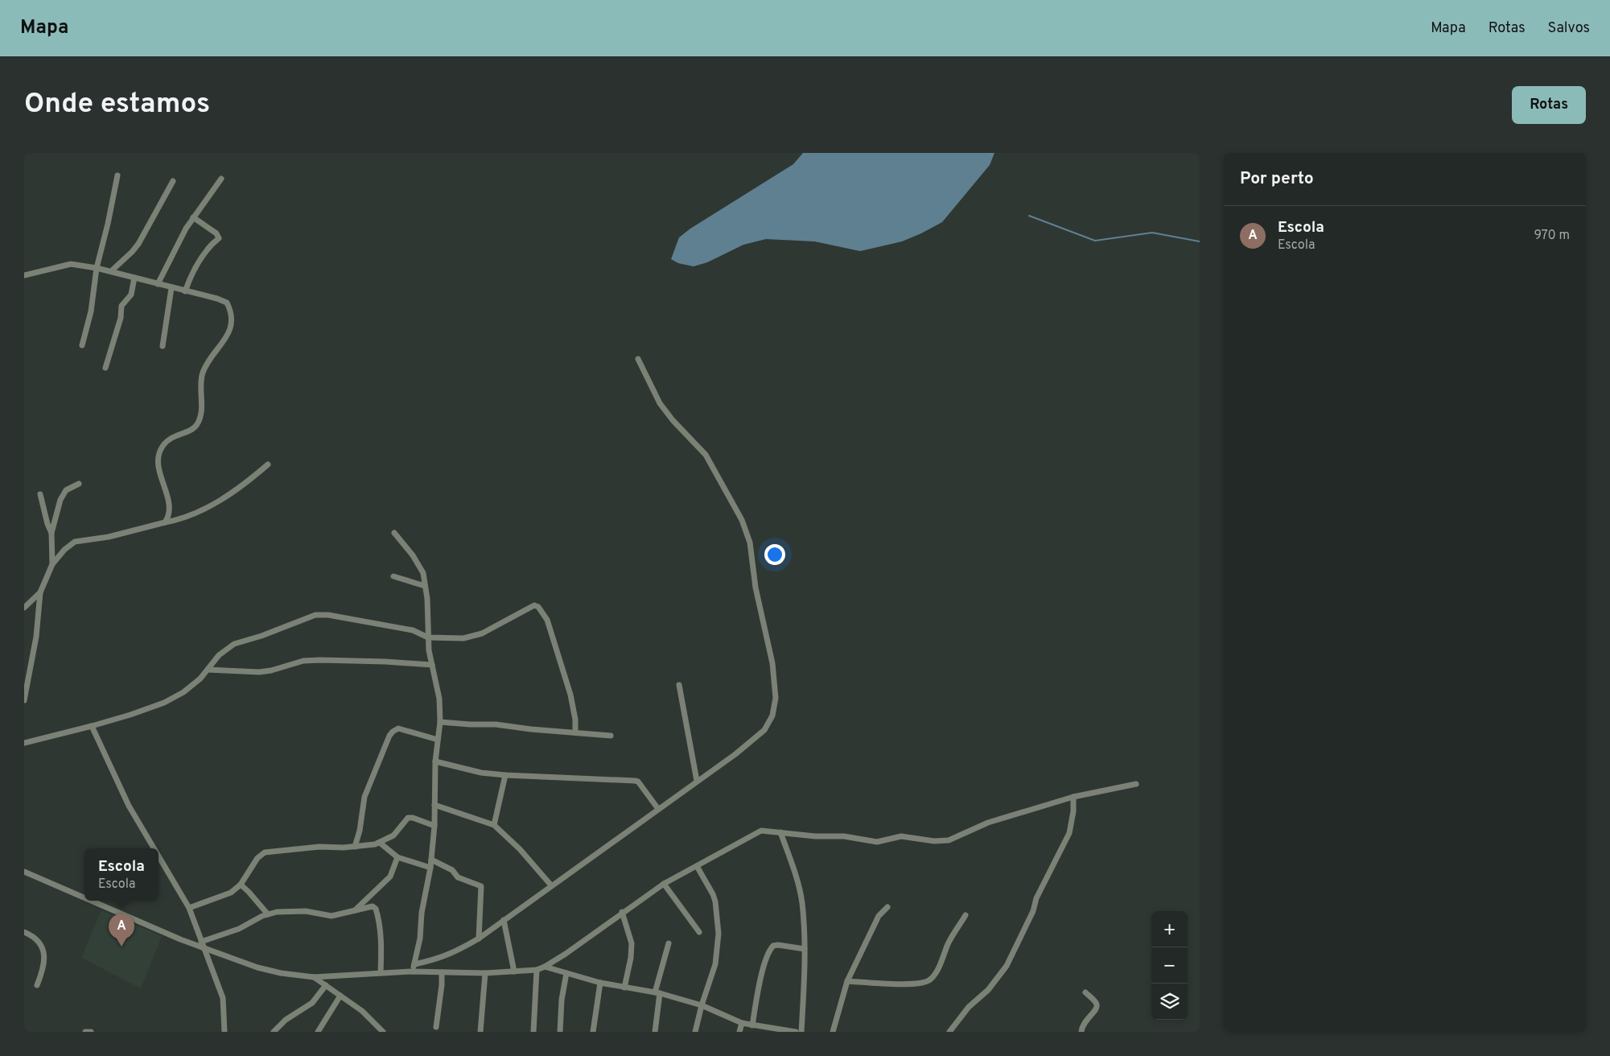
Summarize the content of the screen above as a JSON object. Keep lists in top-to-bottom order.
{
  "page": {
    "header": "Mapa",
    "nav": ["Mapa", "Rotas", "Salvos"],
    "buttons": "Rotas",
    "title": "Onde estamos",
    "heading": "Por perto",
    "list": [
      {
        "mark": "A",
        "name": "Escola",
        "note": "Escola",
        "value": "970 m"
      }
    ],
    "popup": ["Escola", "Escola"],
    "map_buttons": ["+", "−"],
    "pins": "A"
  }
}
